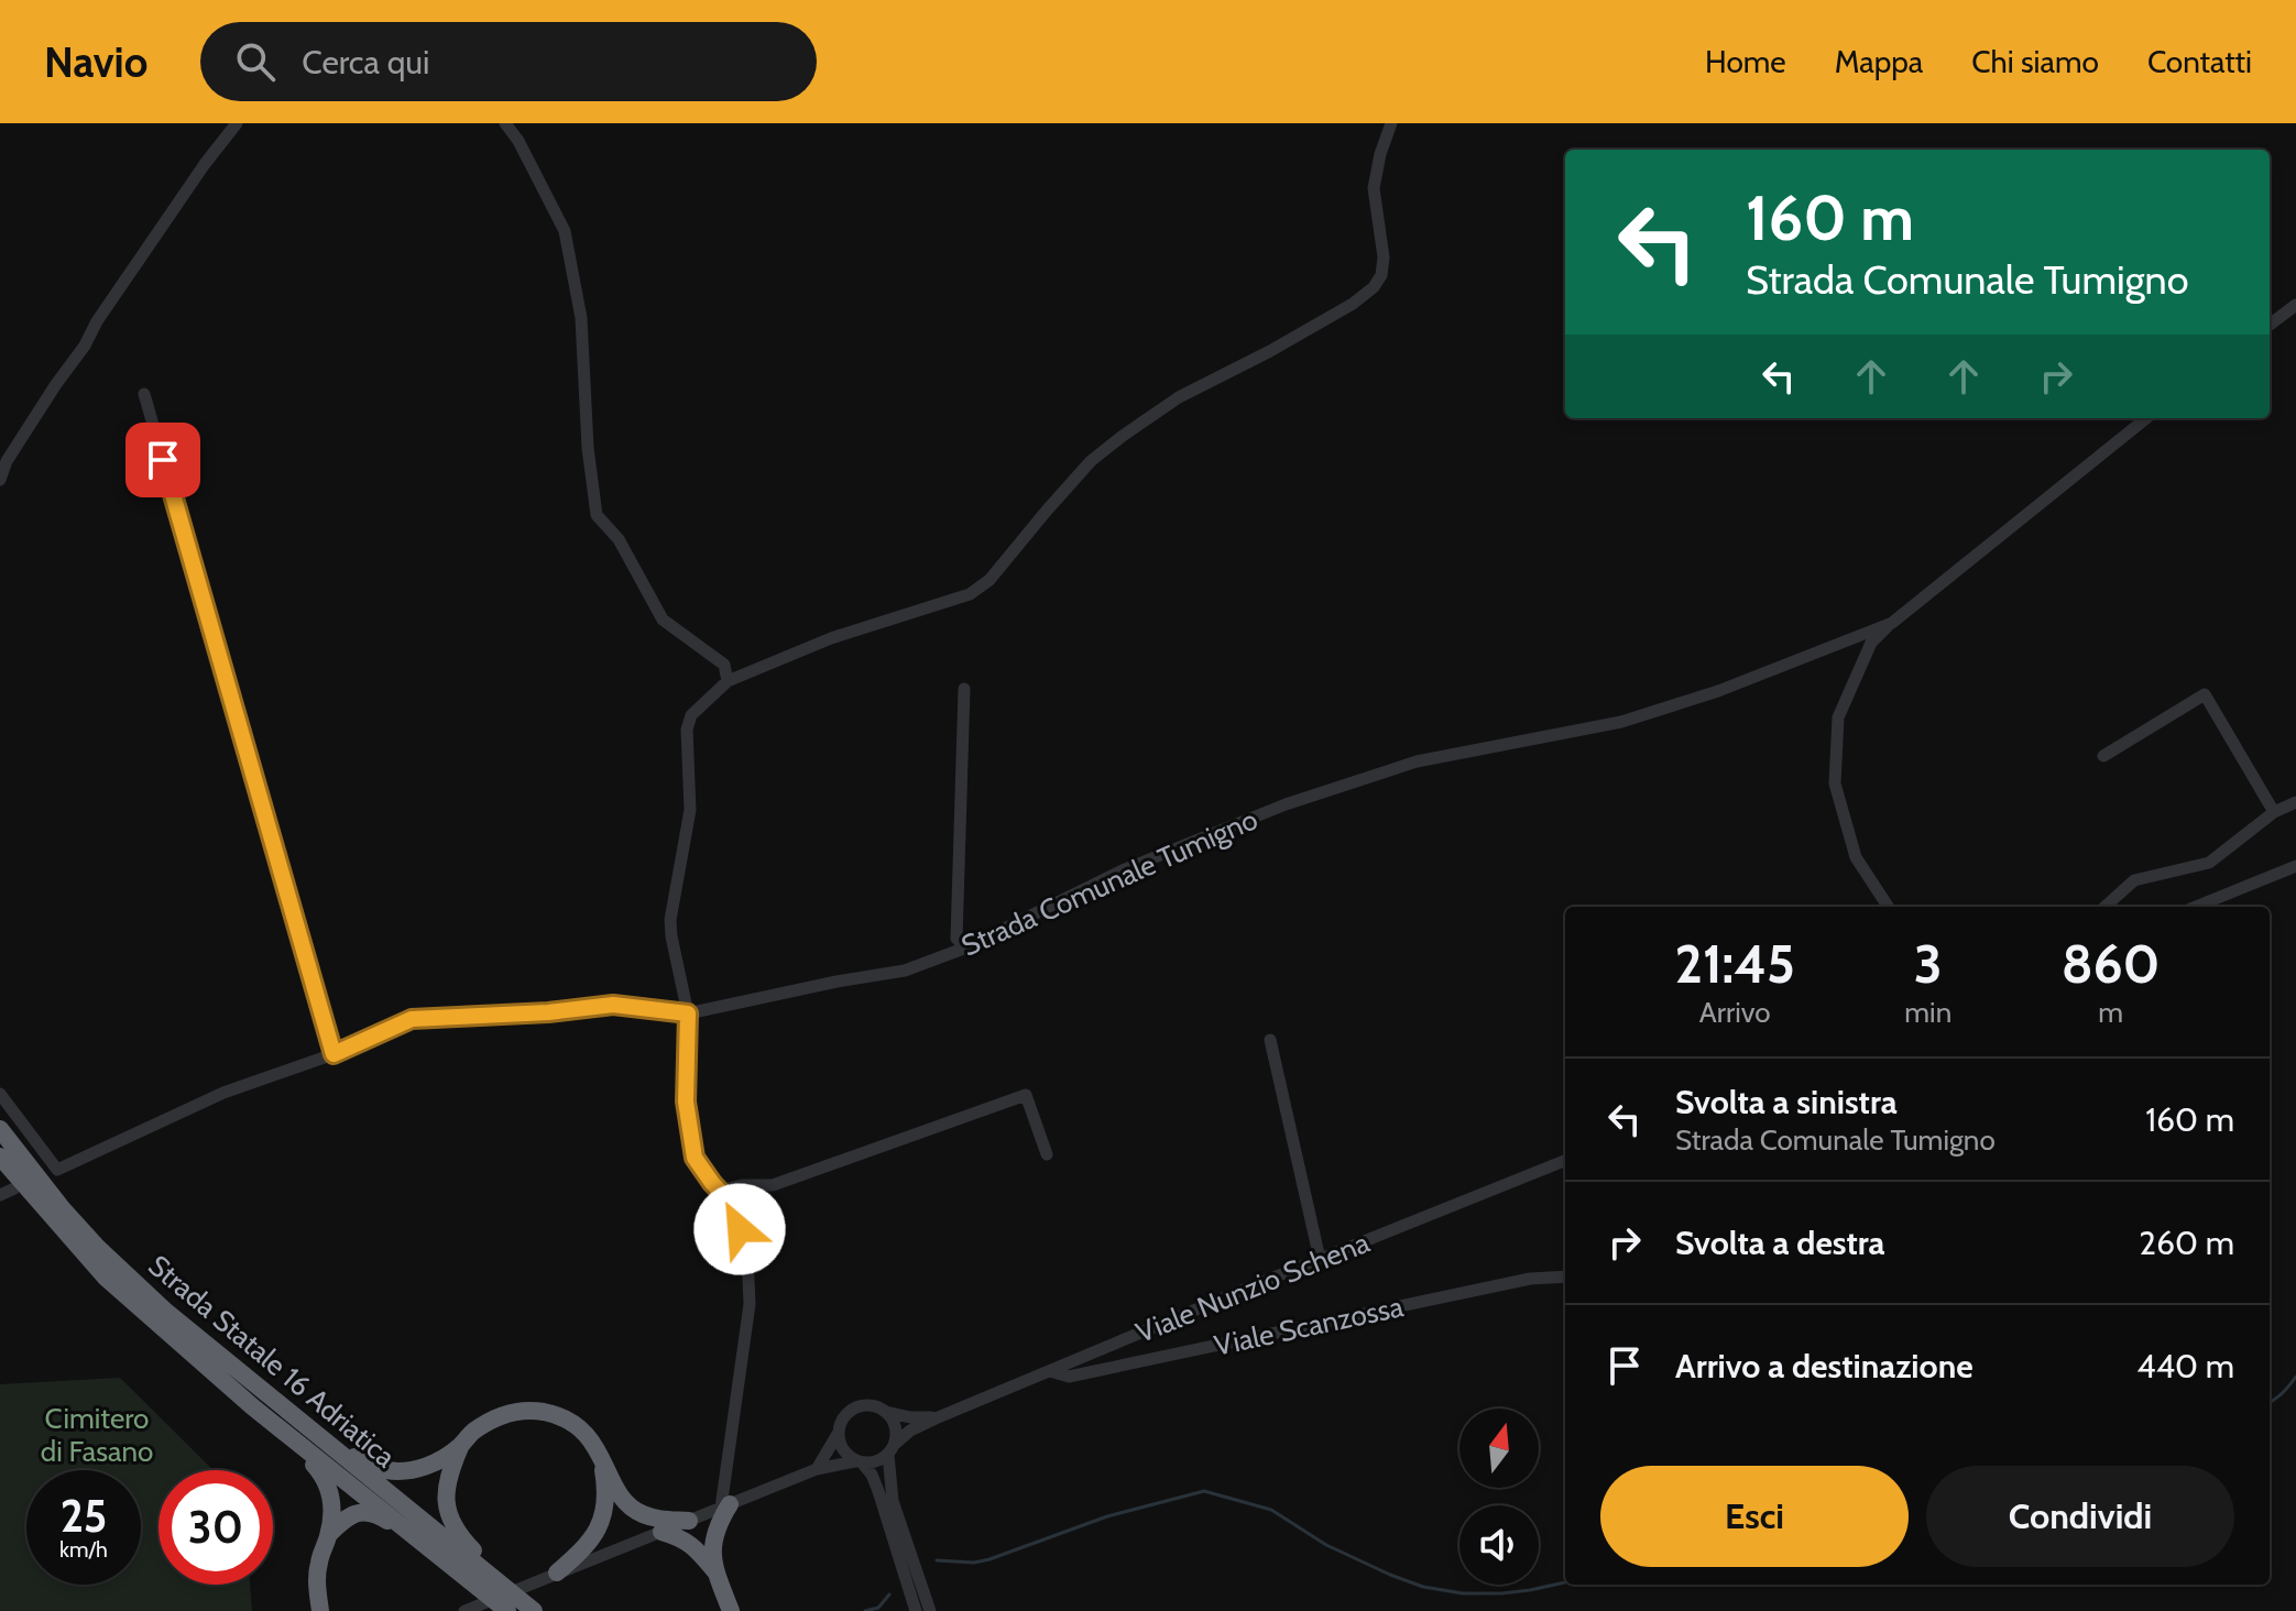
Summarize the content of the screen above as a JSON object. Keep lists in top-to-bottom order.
{
  "streets": {
    "highway": ["Strada Statale 16 Adriatica"],
    "street": ["Strada Comunale Tumigno", "Viale Nunzio Schena", "Viale Scanzossa"]
  },
  "crossings": [
    ["Viale Nunzio Schena", "Viale Scanzossa"]
  ],
  "parks": ["Cimitero di Fasano"],
  "north": "top",
  "page": {
    "header": "Navio",
    "search": "Cerca qui",
    "nav": [
      "Home",
      "Mappa",
      "Chi siamo",
      "Contatti"
    ],
    "turn": ["160 m", "Strada Comunale Tumigno"],
    "eta": [
      "21:45",
      "Arrivo",
      "3",
      "min",
      "860",
      "m"
    ],
    "list": [
      {
        "name": "Svolta a sinistra",
        "note": "Strada Comunale Tumigno",
        "value": "160 m"
      },
      {
        "name": "Svolta a destra",
        "value": "260 m"
      },
      {
        "name": "Arrivo a destinazione",
        "value": "440 m"
      }
    ],
    "buttons": ["Esci", "Condividi"],
    "speed": "25 km/h",
    "limit": "30"
  }
}
